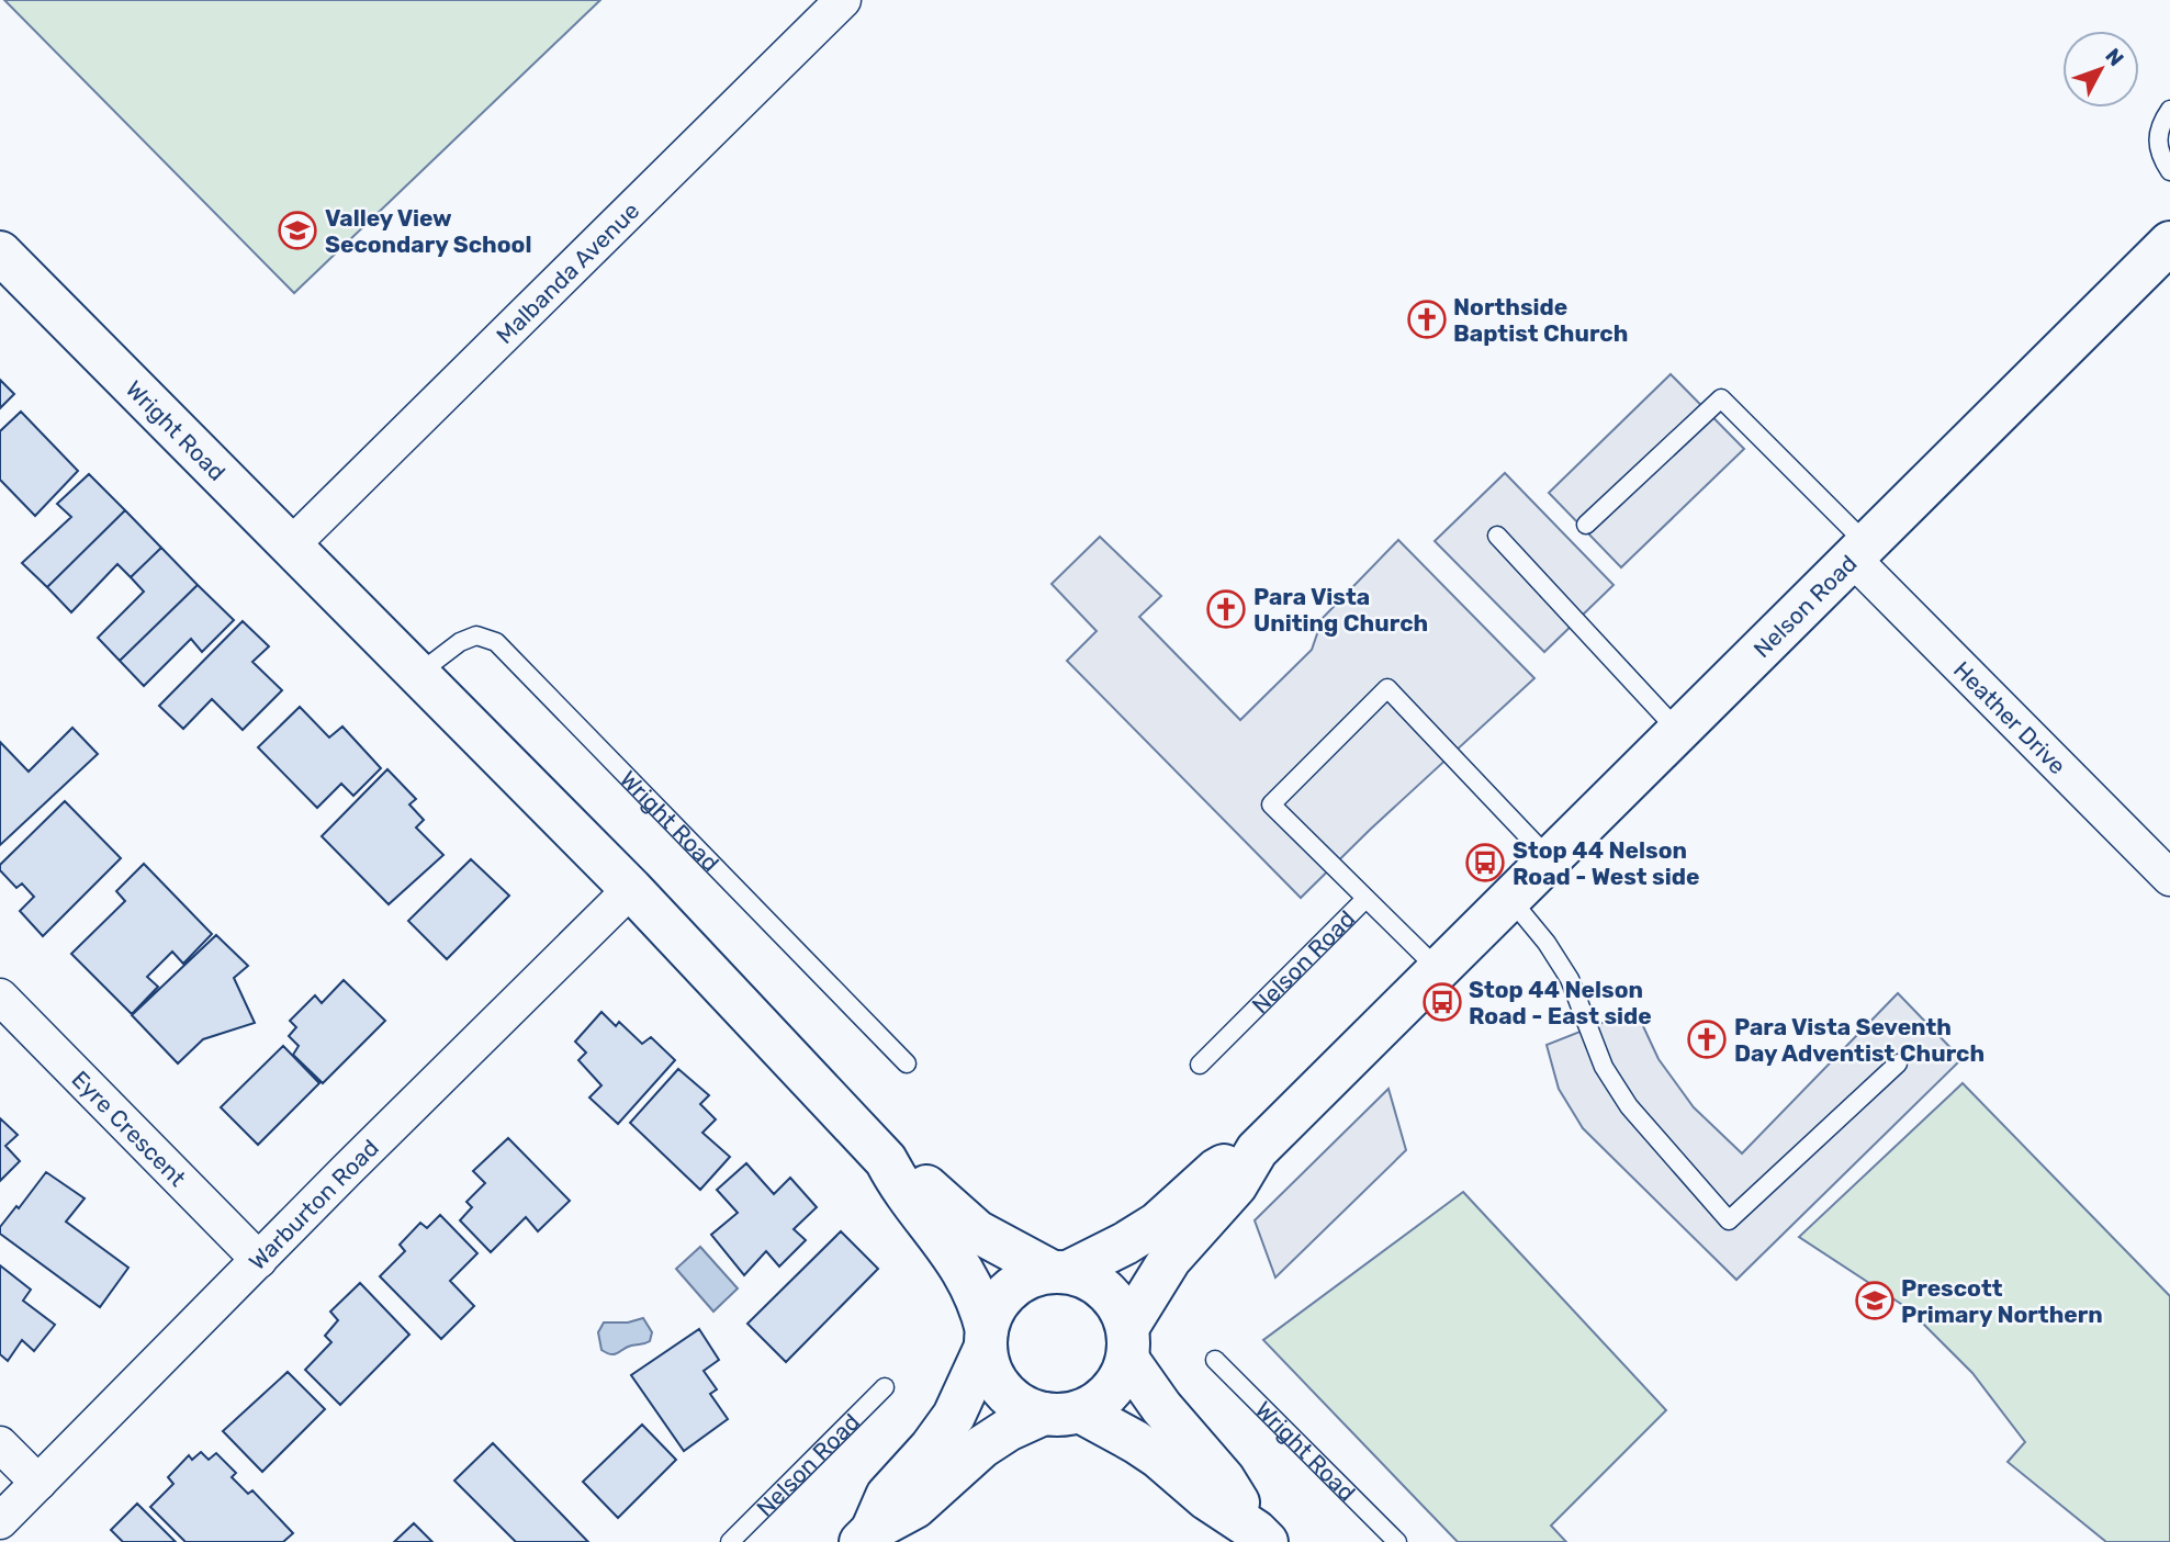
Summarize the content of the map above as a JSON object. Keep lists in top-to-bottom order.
{
  "streets": {
    "main road": ["Wright Road", "Nelson Road"],
    "street": [
      "Malbanda Avenue",
      "Heather Drive",
      "Eyre Crescent",
      "Warburton Road"
    ]
  },
  "crossings": [
    ["Malbanda Avenue", "Wright Road"],
    ["Wright Road", "Nelson Road"],
    ["Wright Road", "Warburton Road"],
    ["Nelson Road", "Heather Drive"],
    ["Eyre Crescent", "Warburton Road"]
  ],
  "places": {
    "school or university": ["Valley View Secondary School", "Prescott Primary Northern"],
    "church": ["Northside Baptist Church", "Para Vista Uniting Church", "Para Vista Seventh Day Adventist Church"],
    "bus stop": ["Stop 44 Nelson Road - West side", "Stop 44 Nelson Road - East side"]
  },
  "north": "top right"
}
